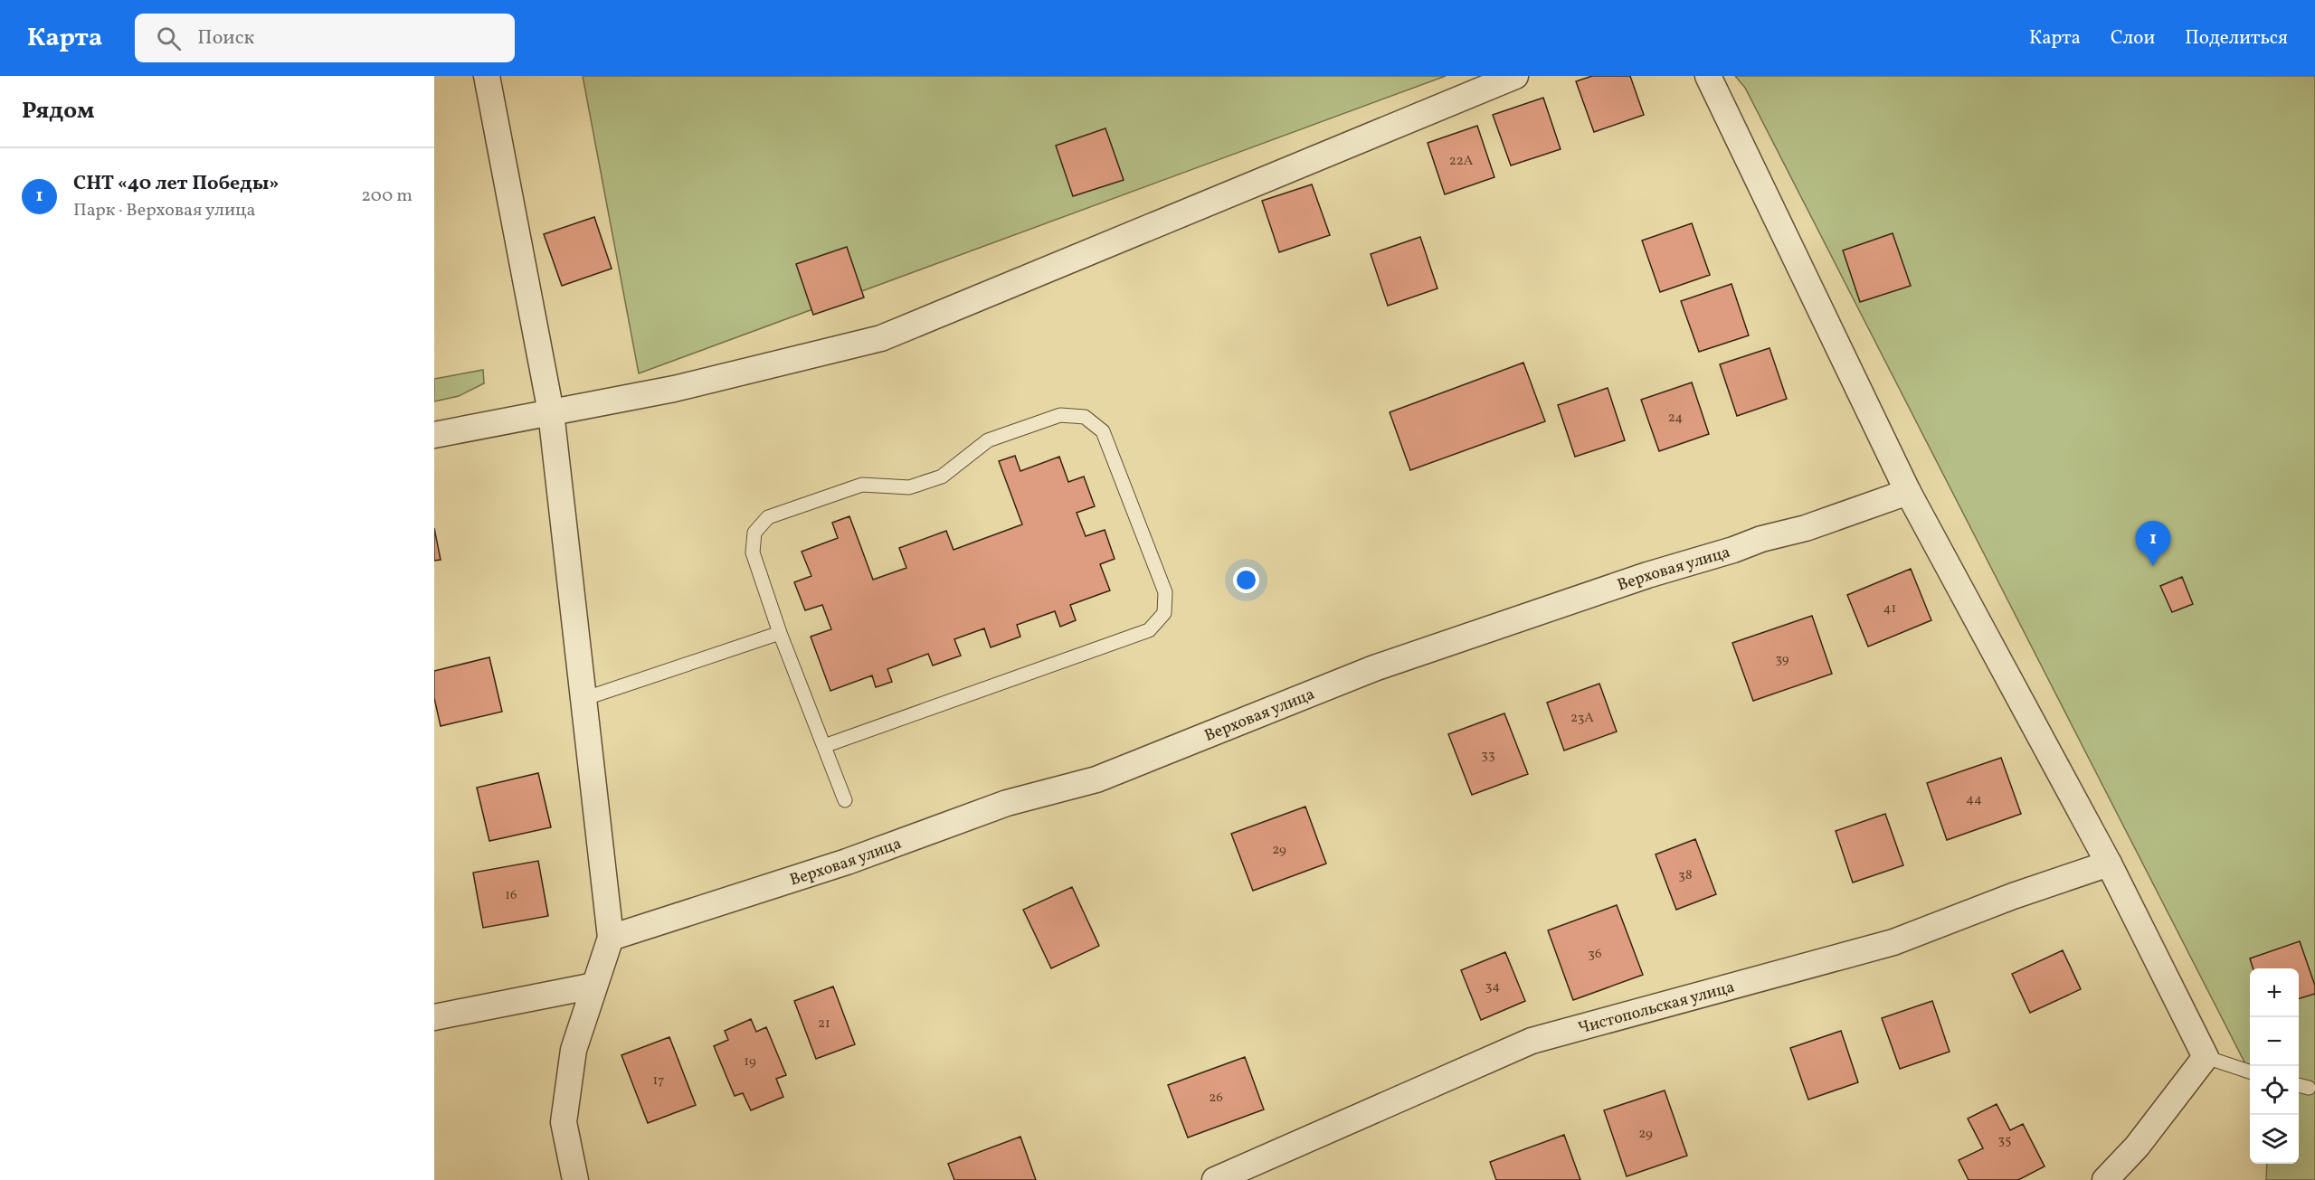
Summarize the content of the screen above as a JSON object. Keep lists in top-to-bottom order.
{
  "streets": {
    "street": ["Верховая улица", "Чистопольская улица"]
  },
  "house_numbers": [
    "22А",
    "24",
    "41",
    "39",
    "23А",
    "33",
    "44",
    "29",
    "38",
    "16",
    "36",
    "34",
    "21",
    "19",
    "17",
    "26",
    "29",
    "35"
  ],
  "page": {
    "header": "Карта",
    "search": "Поиск",
    "nav": ["Карта", "Слои", "Поделиться"],
    "heading": "Рядом",
    "list": [
      {
        "mark": "1",
        "name": "СНТ «40 лет Победы»",
        "note": "Парк · Верховая улица",
        "value": "200 m"
      }
    ],
    "pins": "1",
    "map_buttons": ["+", "−"]
  }
}
